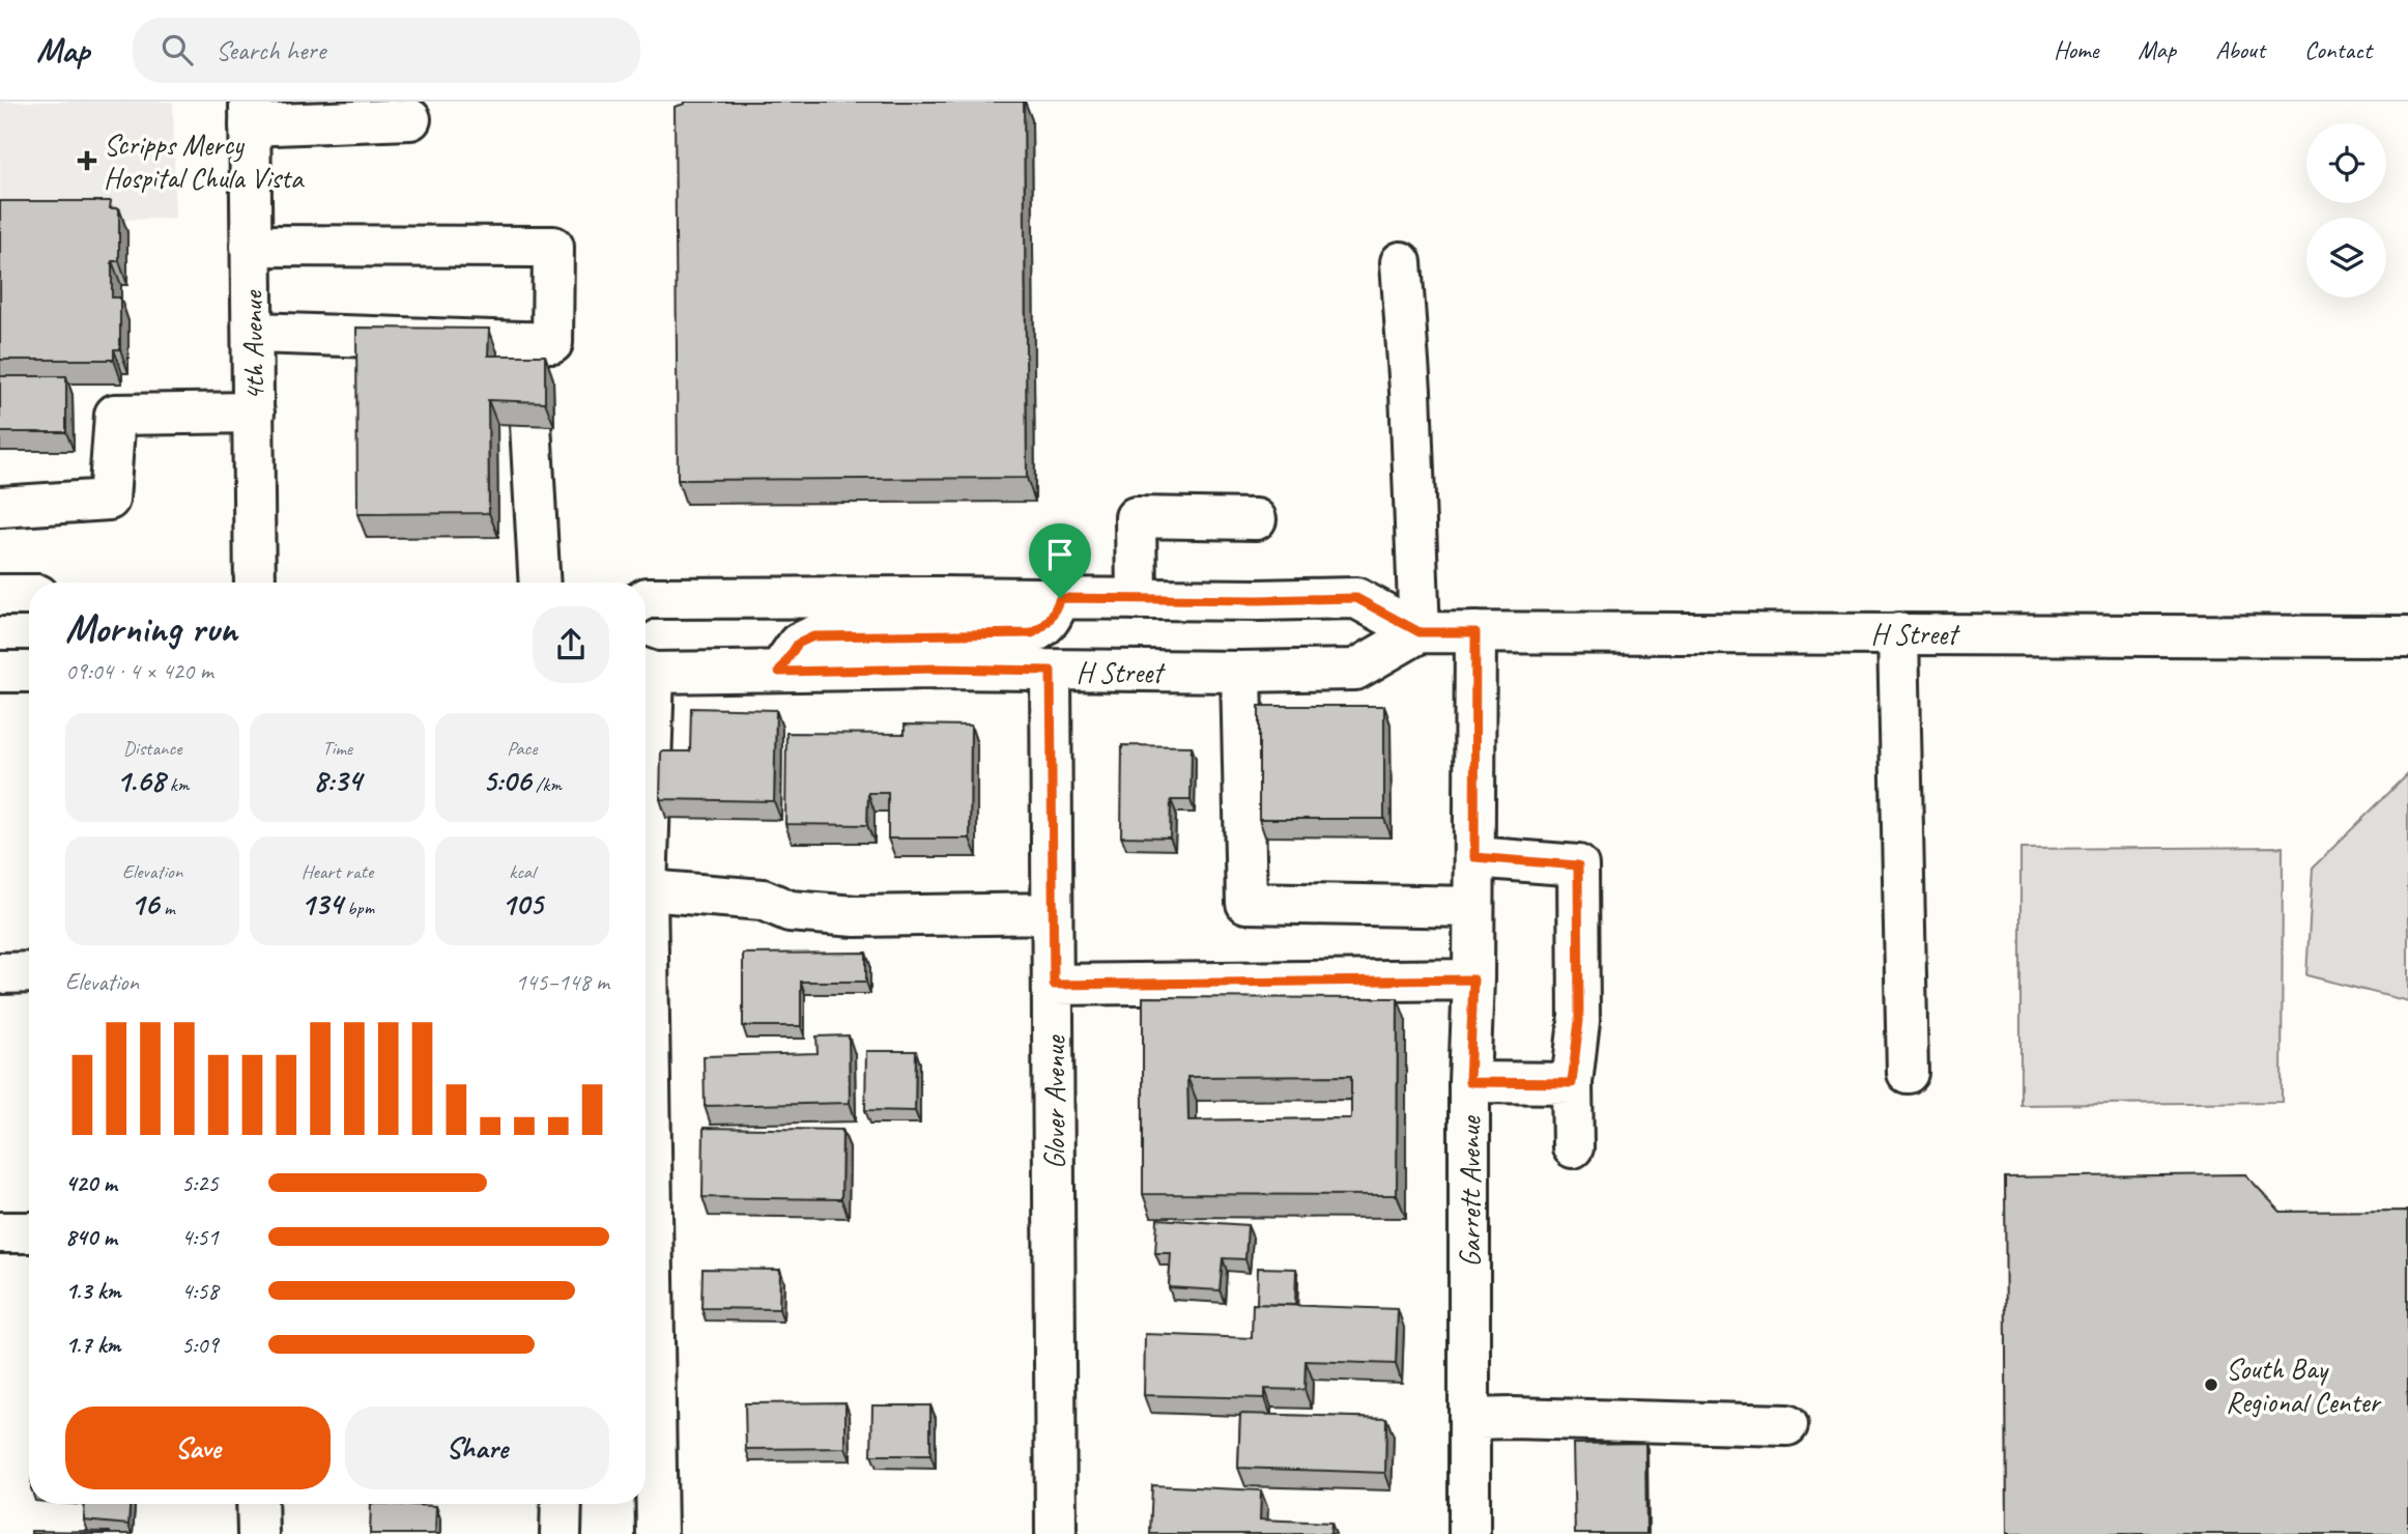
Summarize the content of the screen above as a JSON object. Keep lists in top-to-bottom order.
{
  "streets": {
    "main road": [
      "4th Avenue",
      "H Street",
      "Glover Avenue",
      "Garrett Avenue"
    ]
  },
  "crossings": [
    ["H Street", "Glover Avenue"],
    ["H Street", "Garrett Avenue"]
  ],
  "places": {
    "health": ["Scripps Mercy Hospital Chula Vista"],
    "other": ["South Bay Regional Center"]
  },
  "page": {
    "header": "Map",
    "search": "Search here",
    "nav": [
      "Home",
      "Map",
      "About",
      "Contact"
    ],
    "heading": ["Morning run", "09:04 · 4 × 420 m"],
    "stats": [
      ["Distance", "1.68 km"],
      ["Time", "8:34"],
      ["Pace", "5:06 /km"],
      ["Elevation", "16 m"],
      ["Heart rate", "134 bpm"],
      ["kcal", "105"]
    ],
    "chart": ["Elevation", "145–148 m"],
    "list": [
      {
        "name": "420 m",
        "note": "5:25"
      },
      {
        "name": "840 m",
        "note": "4:51"
      },
      {
        "name": "1.3 km",
        "note": "4:58"
      },
      {
        "name": "1.7 km",
        "note": "5:09"
      }
    ],
    "buttons": ["Save", "Share"]
  }
}
